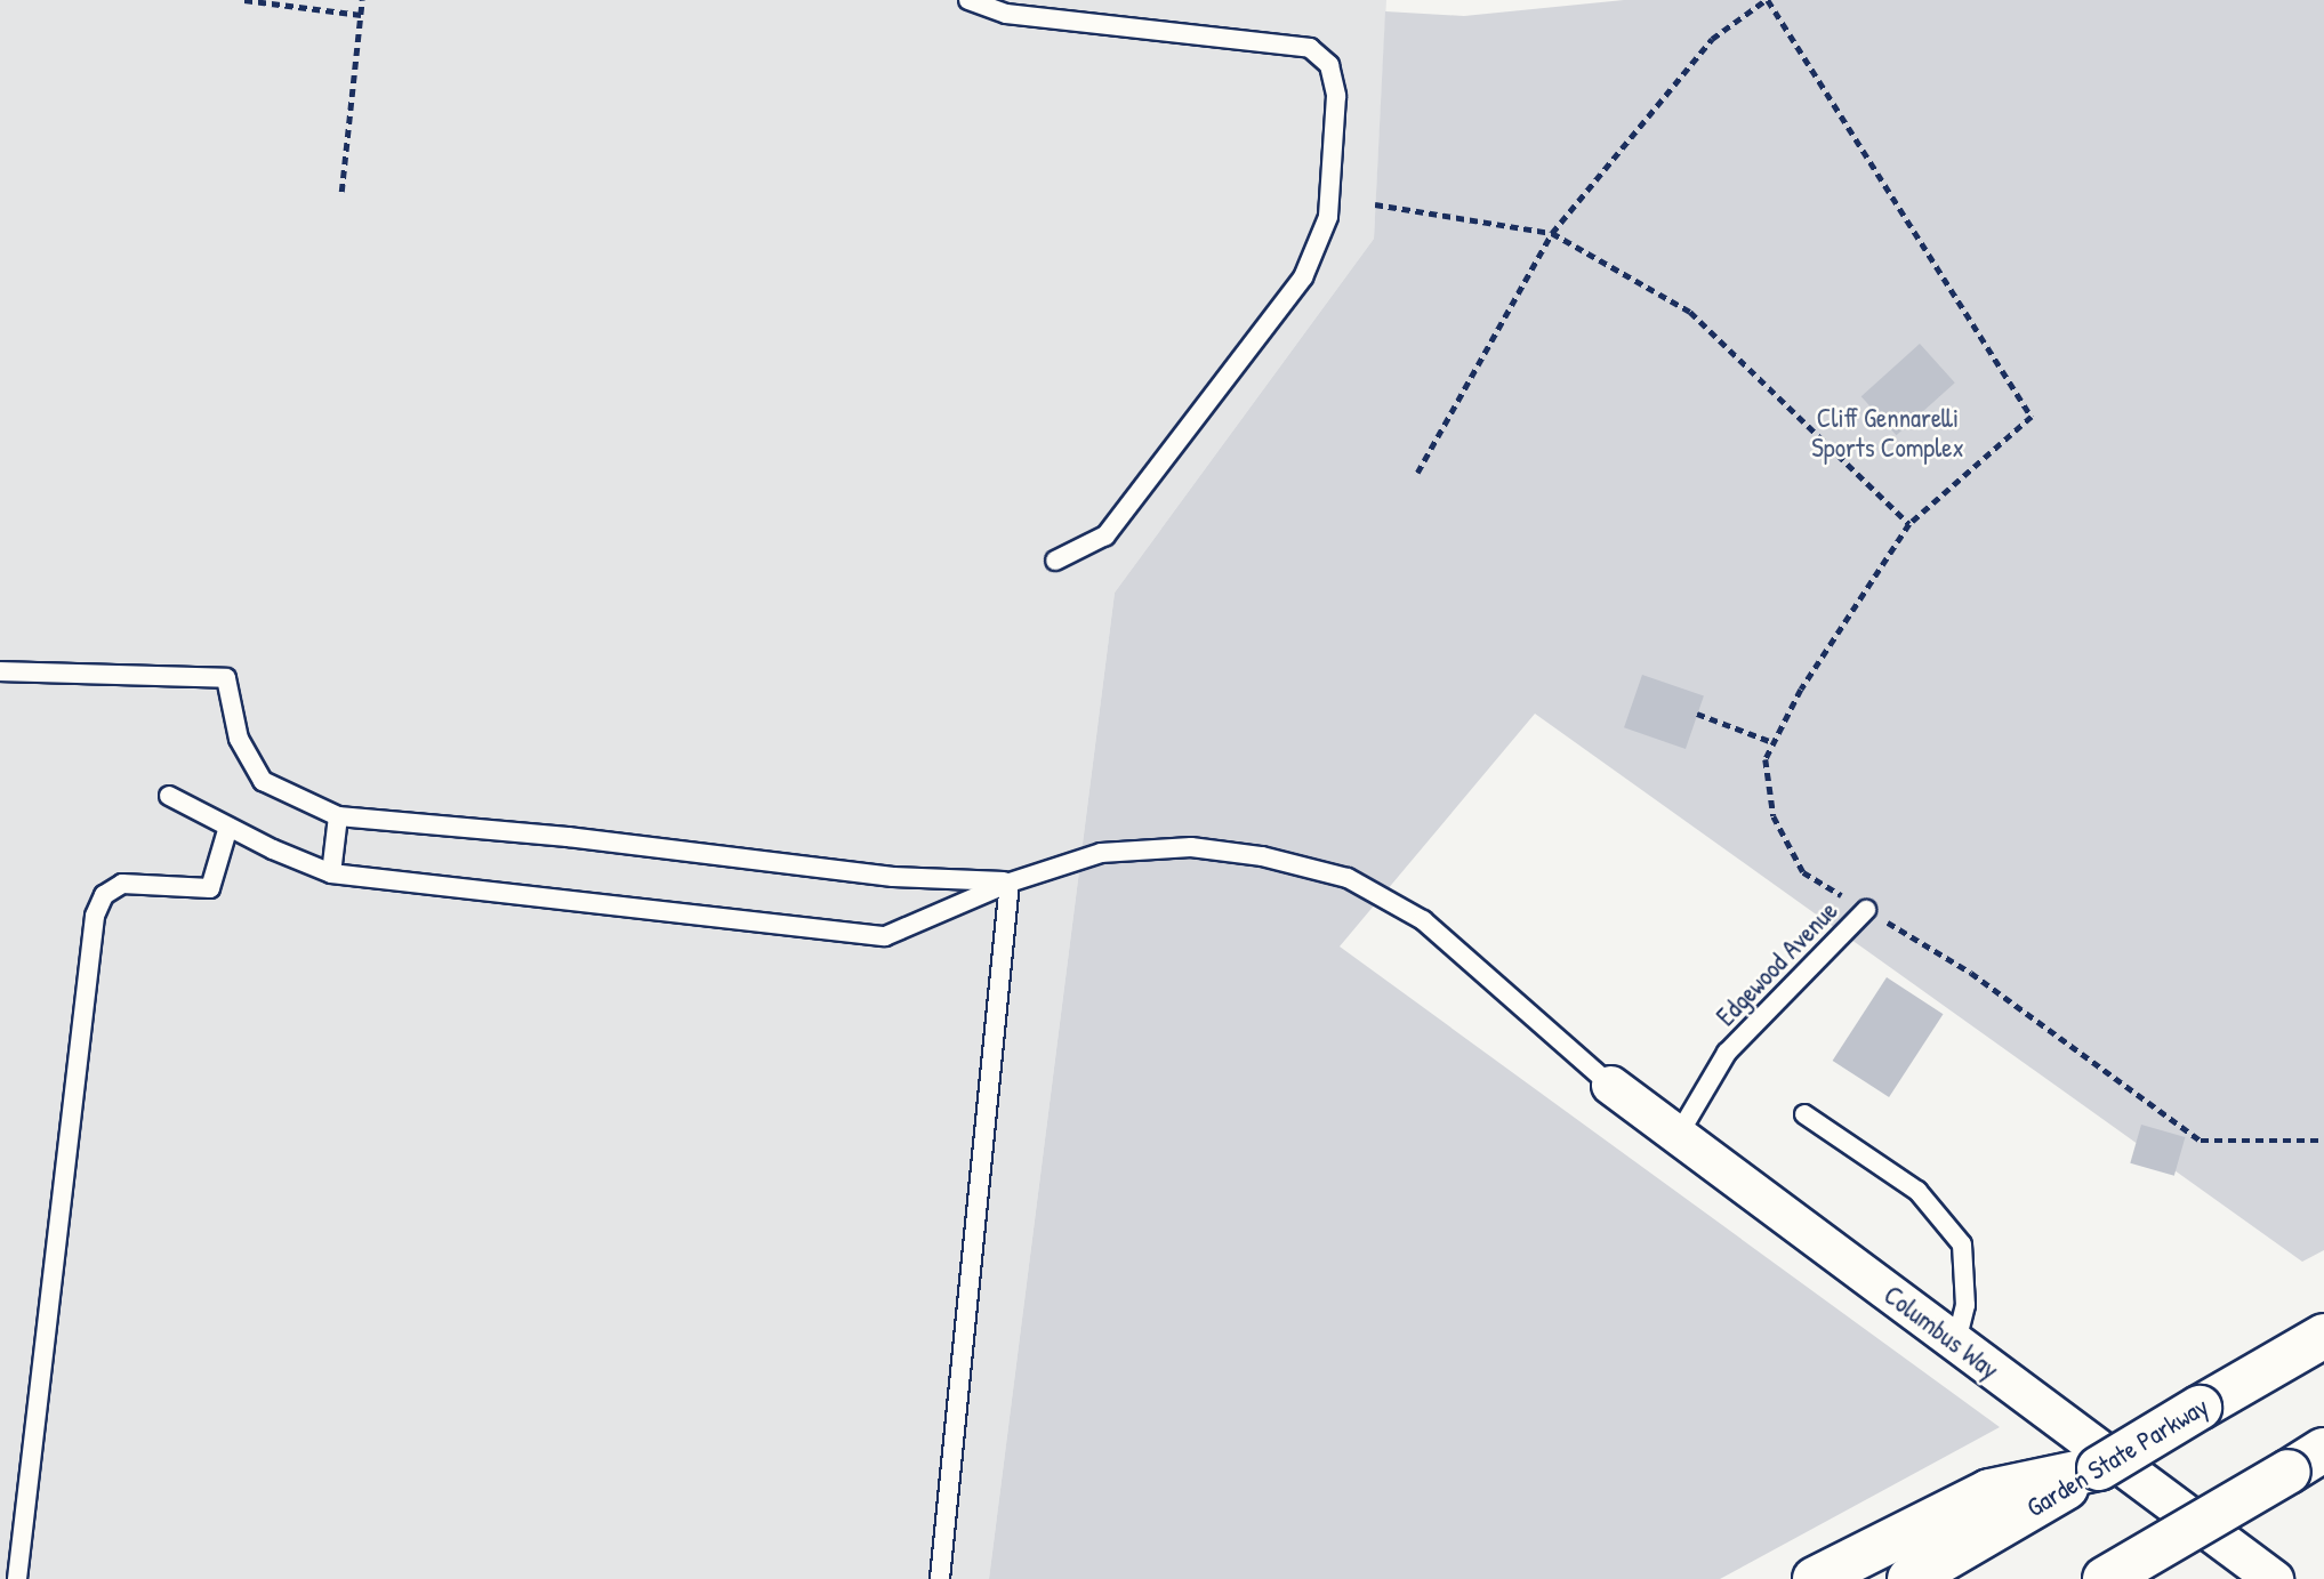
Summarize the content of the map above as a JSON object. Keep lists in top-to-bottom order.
{
  "streets": {
    "highway": ["Garden State Parkway"],
    "street": ["Columbus Way"],
    "lane": ["Edgewood Avenue"]
  },
  "crossings": [
    ["Edgewood Avenue", "Columbus Way"]
  ],
  "parks": ["Cliff Gennarelli Sports Complex"]
}
